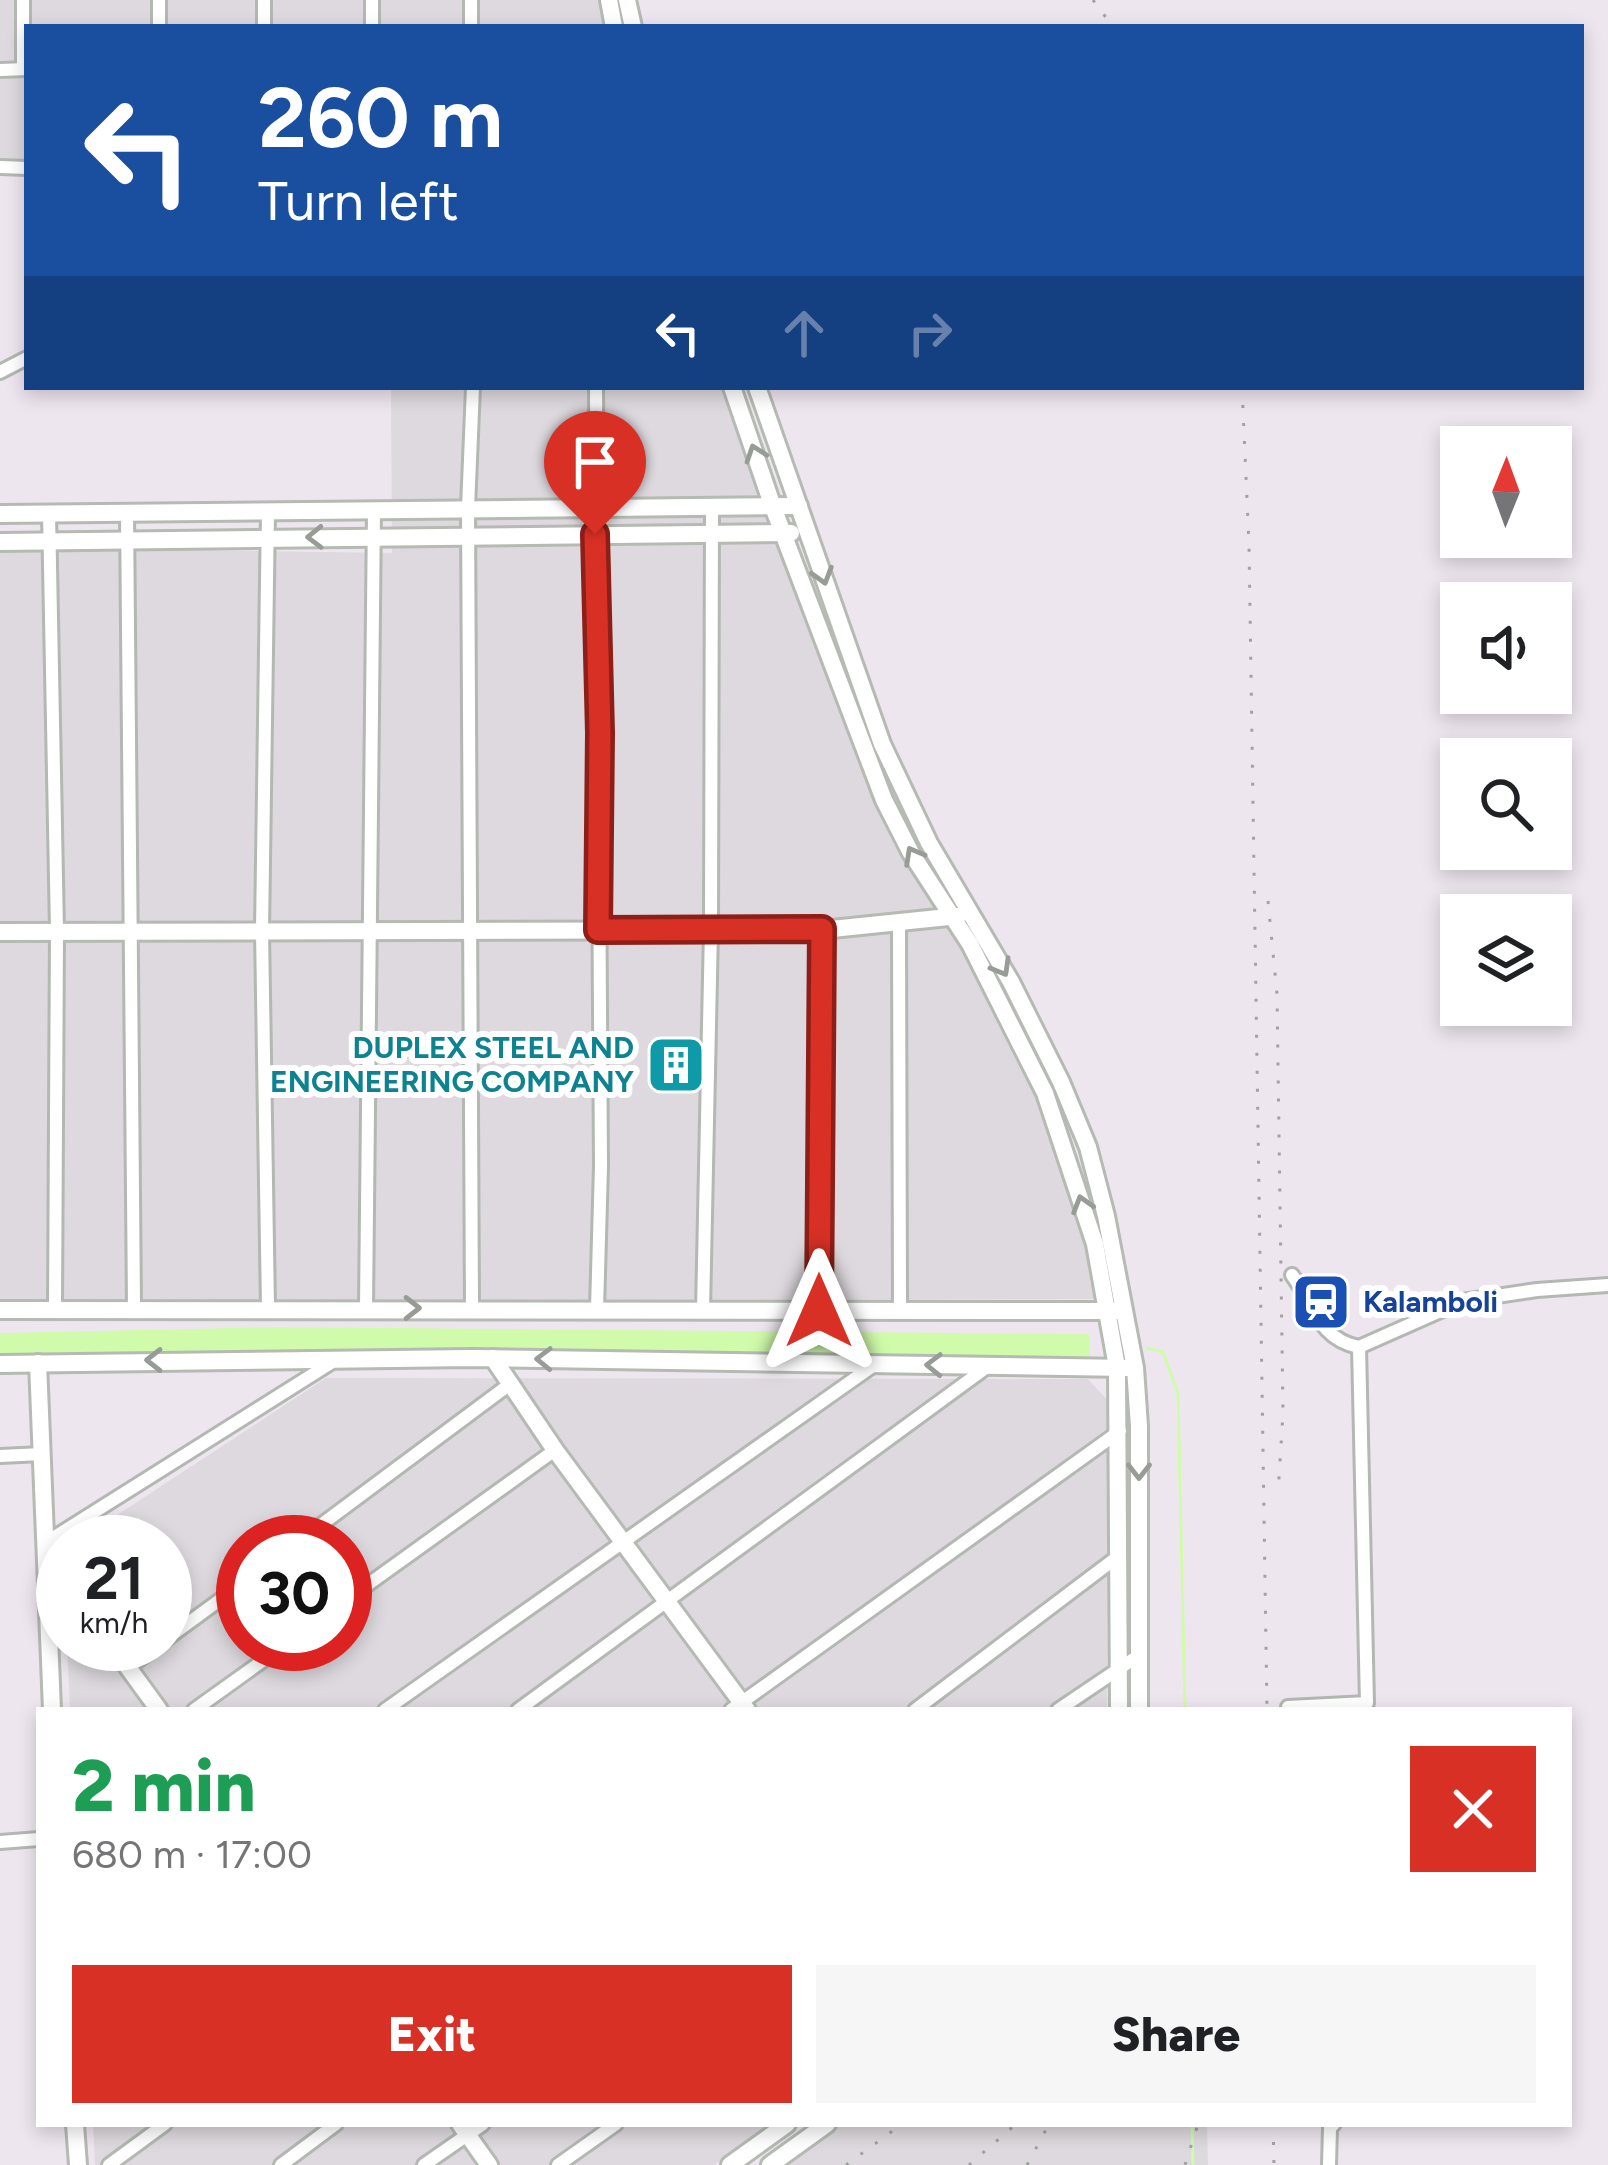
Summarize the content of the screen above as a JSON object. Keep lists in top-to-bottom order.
{
  "places": {
    "building": ["DUPLEX STEEL AND ENGINEERING COMPANY"],
    "station": ["Kalamboli"]
  },
  "north": "top",
  "page": {
    "turn": ["260 m", "Turn left"],
    "speed": "21 km/h",
    "limit": "30",
    "heading": ["2 min", "680 m · 17:00"],
    "buttons": ["Exit", "Share"]
  }
}
